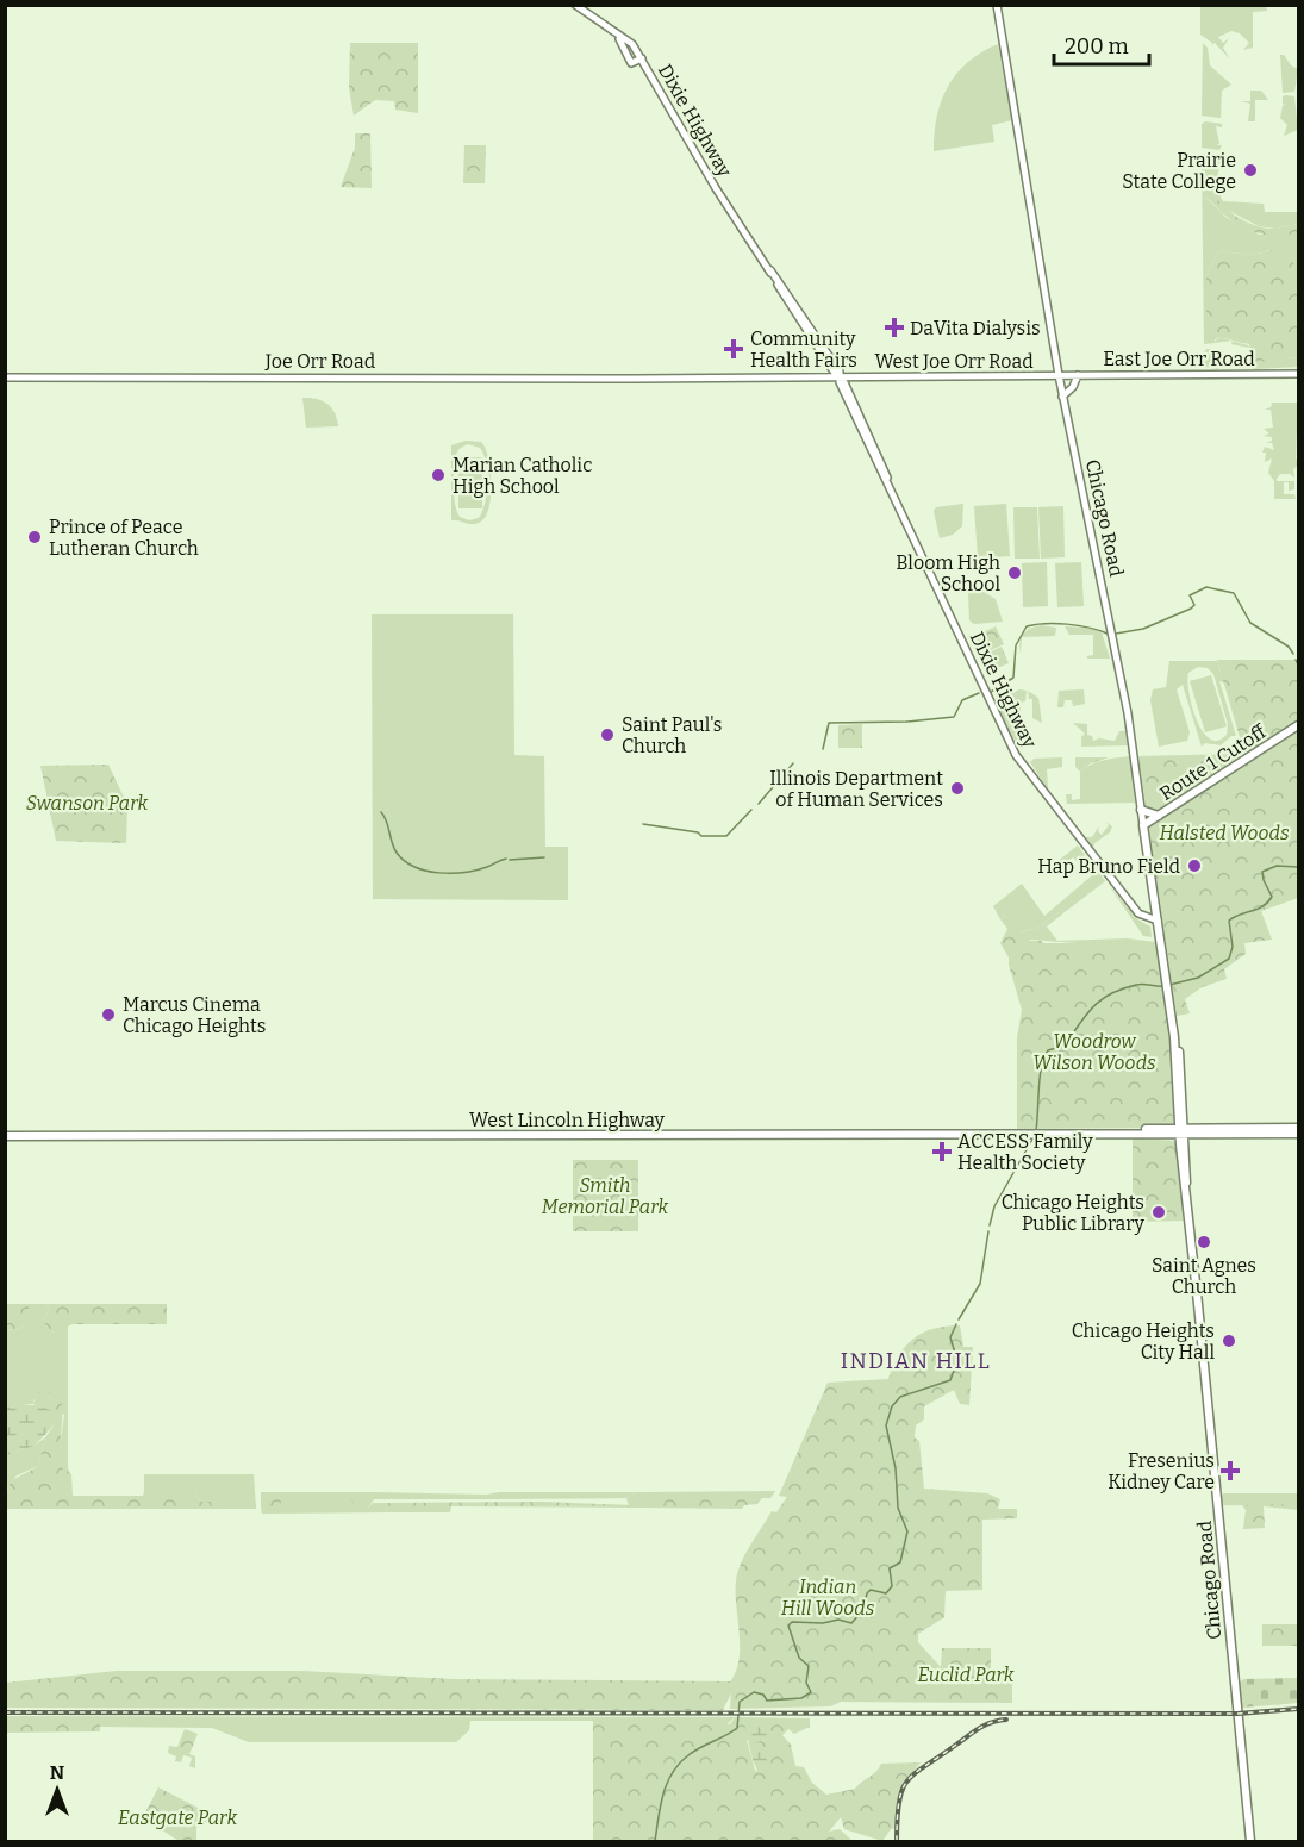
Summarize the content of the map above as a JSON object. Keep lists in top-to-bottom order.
{
  "streets": {
    "main road": ["Chicago Road", "Route 1 Cutoff", "West Lincoln Highway"],
    "street": [
      "Dixie Highway",
      "East Joe Orr Road",
      "Joe Orr Road",
      "West Joe Orr Road"
    ]
  },
  "crossings": [
    ["Dixie Highway", "West Joe Orr Road"],
    ["Dixie Highway", "Chicago Road"],
    ["East Joe Orr Road", "West Joe Orr Road"],
    ["East Joe Orr Road", "Chicago Road"],
    ["Joe Orr Road", "West Joe Orr Road"],
    ["West Joe Orr Road", "Chicago Road"],
    ["Chicago Road", "Route 1 Cutoff"],
    ["Chicago Road", "West Lincoln Highway"]
  ],
  "districts": ["INDIAN HILL"],
  "parks": [
    "Swanson Park",
    "Halsted Woods",
    "Woodrow Wilson Woods",
    "Smith Memorial Park",
    "Indian Hill Woods",
    "Euclid Park",
    "Eastgate Park"
  ],
  "places": {
    "other": [
      "Prairie State College",
      "Marian Catholic High School",
      "Prince of Peace Lutheran Church",
      "Bloom High School",
      "Saint Paul's Church",
      "Illinois Department of Human Services",
      "Hap Bruno Field",
      "Marcus Cinema Chicago Heights",
      "Chicago Heights Public Library",
      "Saint Agnes Church",
      "Chicago Heights City Hall"
    ],
    "health": [
      "DaVita Dialysis",
      "Community Health Fairs",
      "ACCESS Family Health Society",
      "Fresenius Kidney Care"
    ]
  },
  "scale_bar": "200 m",
  "north": "top"
}
